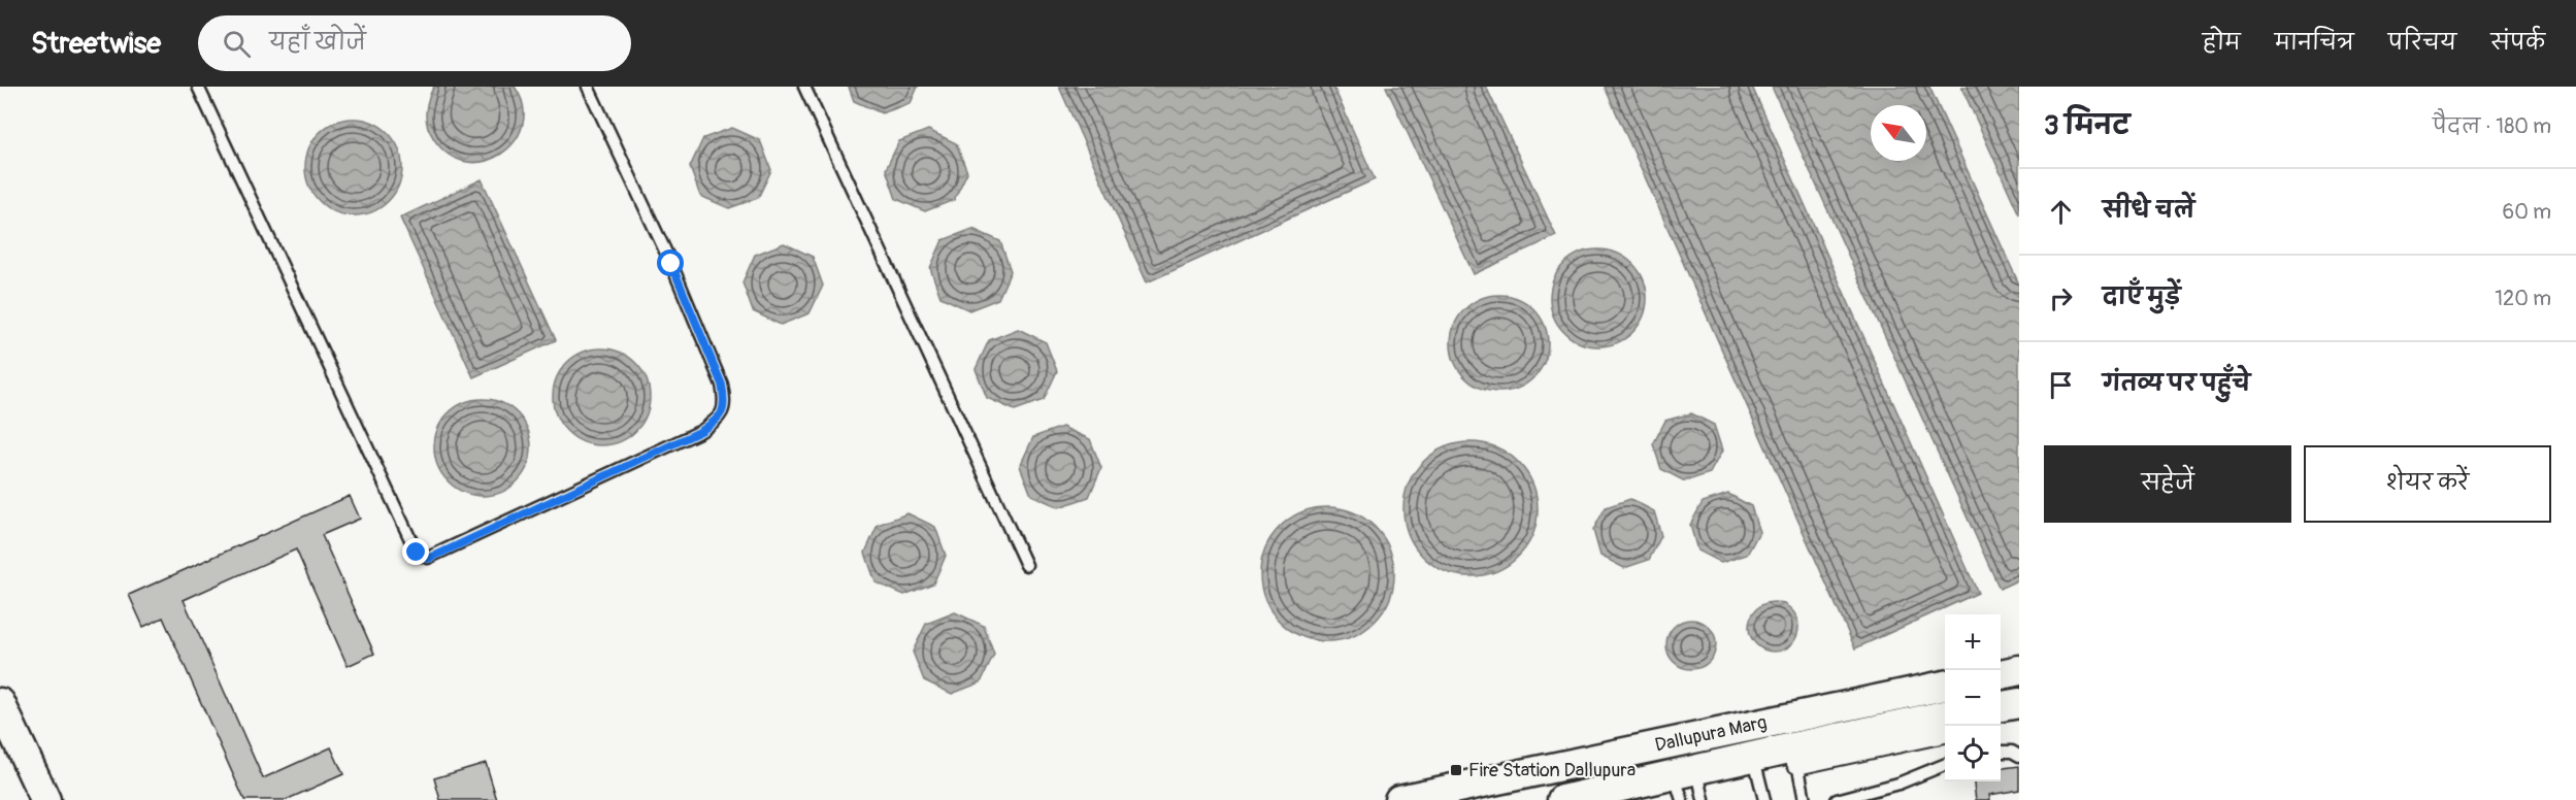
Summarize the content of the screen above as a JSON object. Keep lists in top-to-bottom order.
{
  "streets": {
    "main road": ["Dallupura Marg"]
  },
  "places": {
    "transit": ["Fire Station Dallupura"]
  },
  "north": "top left",
  "page": {
    "header": "Streetwise",
    "search": "यहाँ खोजें",
    "nav": [
      "होम",
      "मानचित्र",
      "परिचय",
      "संपर्क"
    ],
    "heading": ["3 मिनट", "पैदल · 180 m"],
    "list": [
      ["सीधे चलें", "60 m"],
      ["दाएँ मुड़ें", "120 m"],
      "गंतव्य पर पहुँचे"
    ],
    "buttons": ["सहेजें", "शेयर करें"],
    "map_buttons": ["+", "−"]
  }
}
